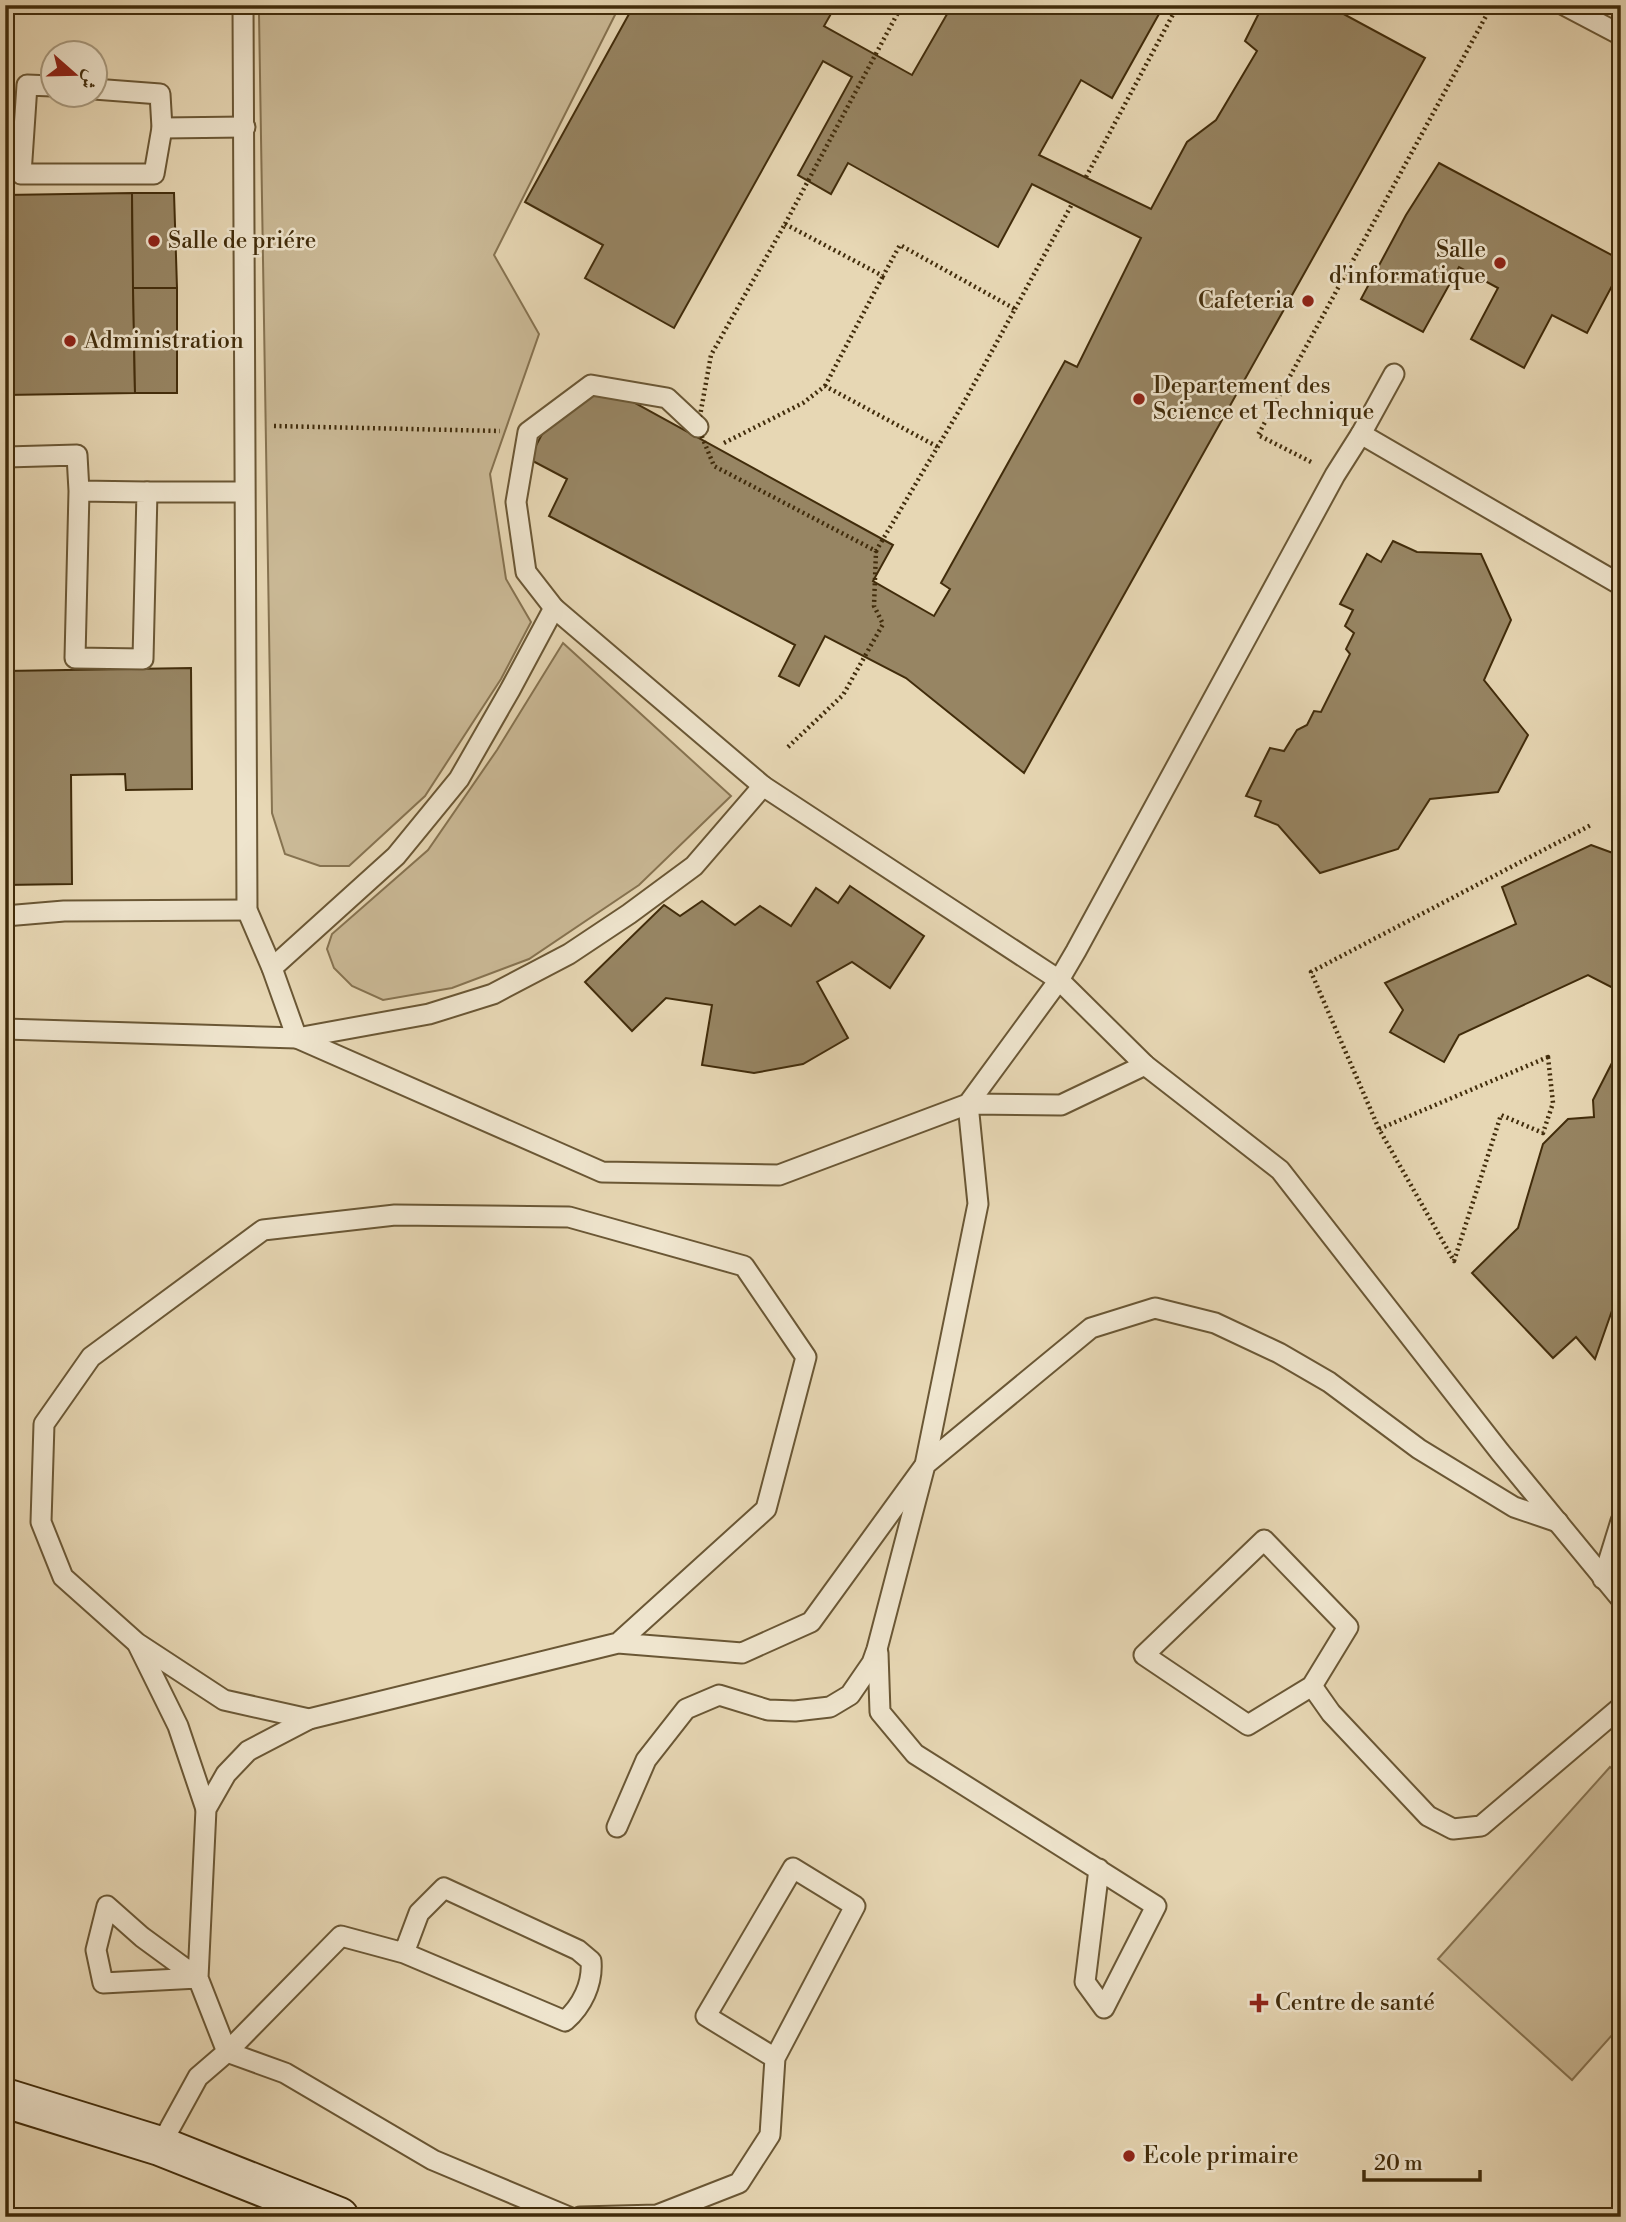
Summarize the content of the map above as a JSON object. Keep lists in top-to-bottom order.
{
  "places": {
    "other": [
      "Salle de priére",
      "Salle d'informatique",
      "Cafeteria",
      "Administration",
      "Departement des Science et Technique",
      "Ecole primaire"
    ],
    "health": ["Centre de santé"]
  },
  "scale_bar": "20 m",
  "north": "right"
}
